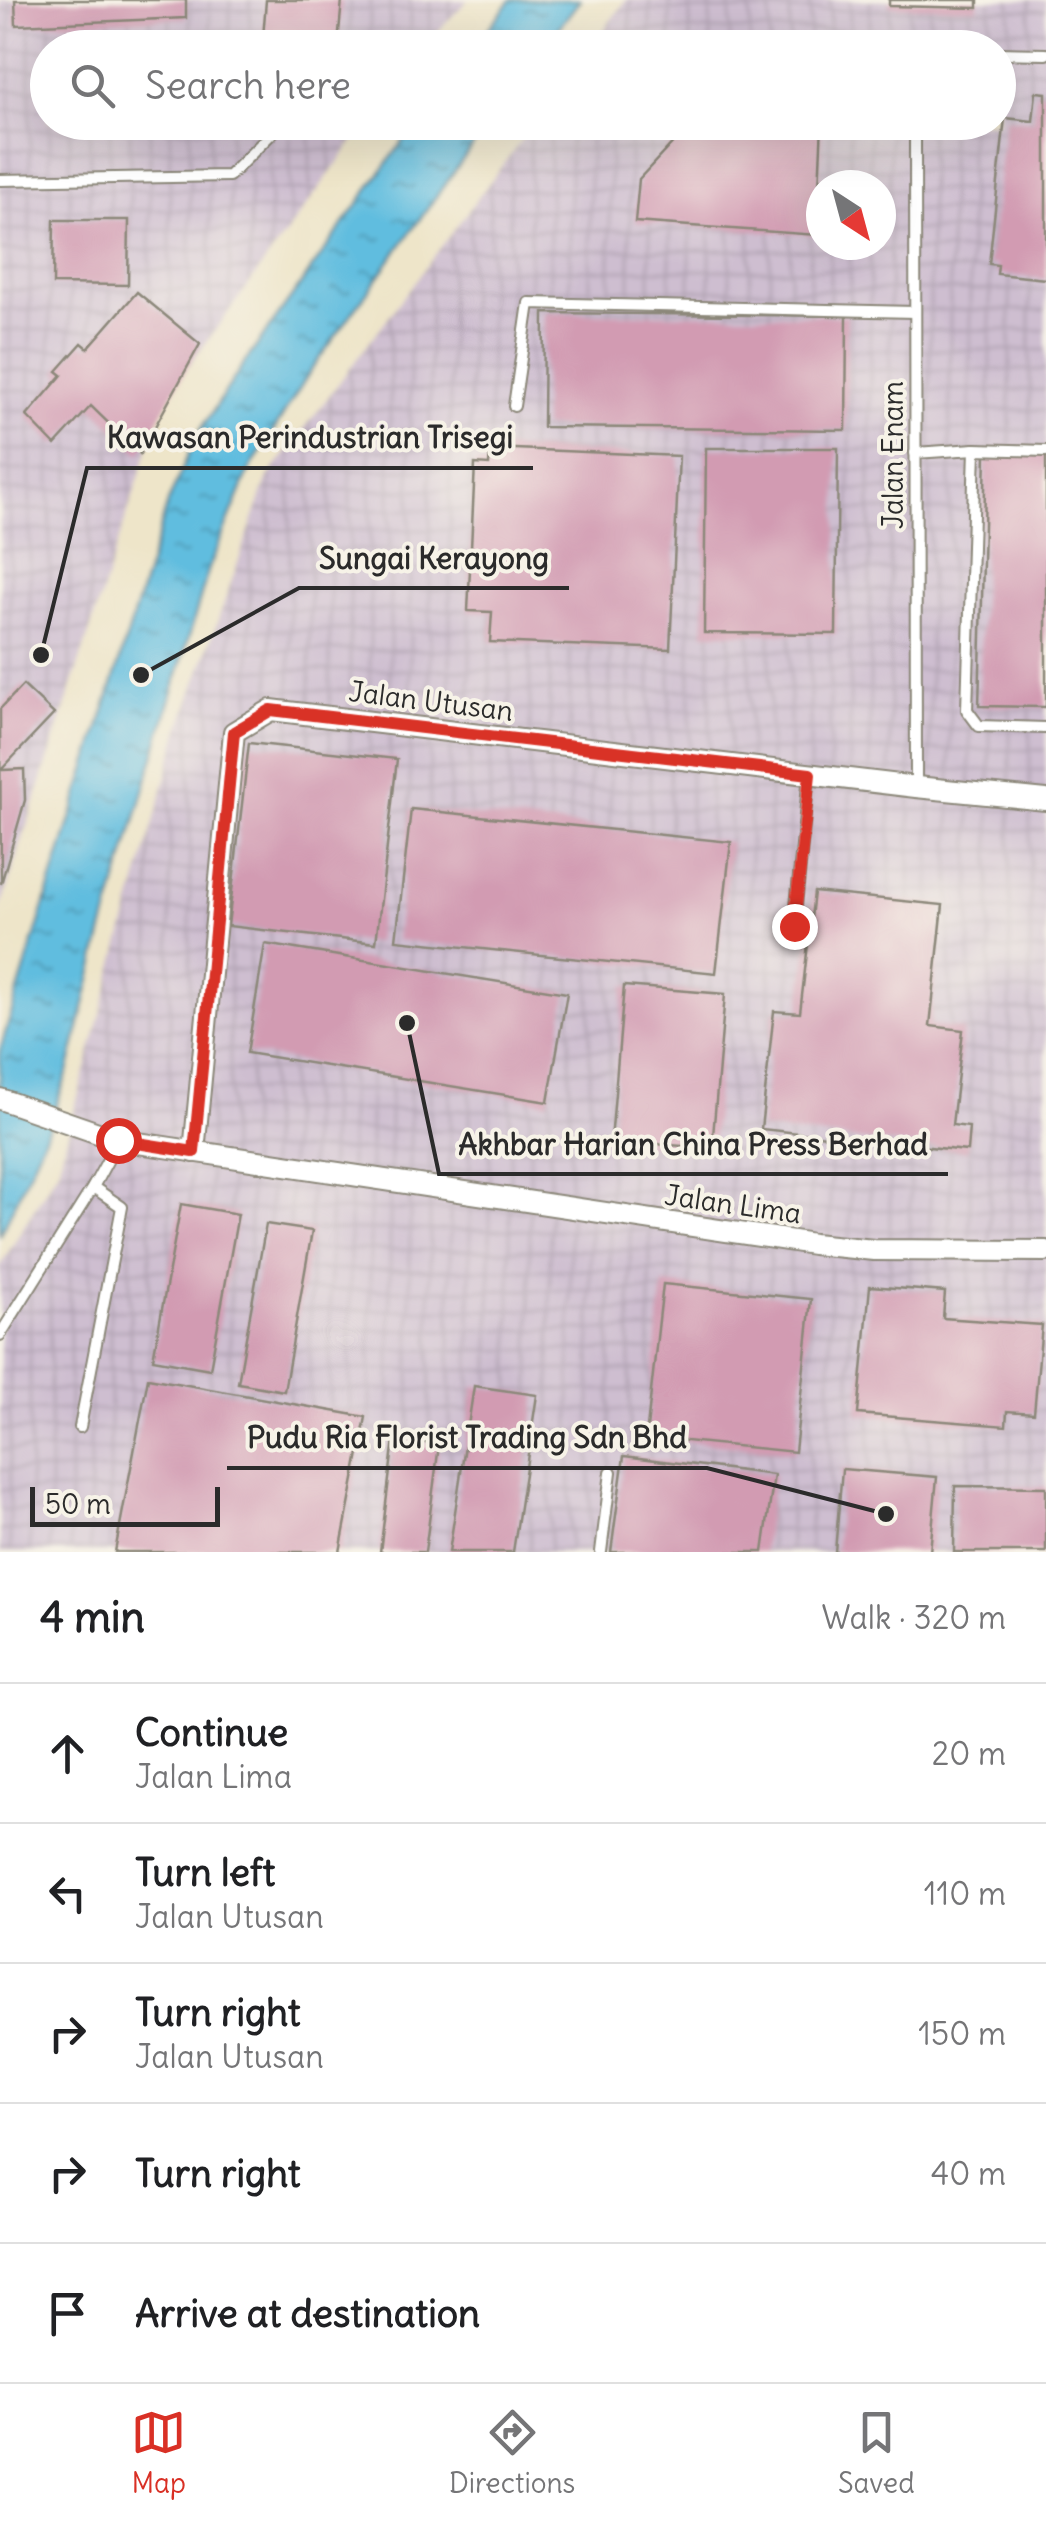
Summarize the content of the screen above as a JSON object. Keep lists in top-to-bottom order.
{
  "streets": {
    "street": ["Jalan Utusan", "Jalan Lima"],
    "lane": ["Jalan Enam"]
  },
  "crossings": [
    ["Jalan Enam", "Jalan Utusan"],
    ["Jalan Utusan", "Jalan Lima"]
  ],
  "places": [
    "Kawasan Perindustrian Trisegi",
    "Sungai Kerayong",
    "Akhbar Harian China Press Berhad",
    "Pudu Ria Florist Trading Sdn Bhd"
  ],
  "scale_bar": "50 m",
  "north": "bottom right",
  "page": {
    "search": "Search here",
    "scale": "50 m",
    "heading": ["4 min", "Walk · 320 m"],
    "list": [
      ["Continue", "Jalan Lima", "20 m"],
      ["Turn left", "Jalan Utusan", "110 m"],
      ["Turn right", "Jalan Utusan", "150 m"],
      ["Turn right", "40 m"],
      "Arrive at destination"
    ],
    "nav": ["Map", "Directions", "Saved"]
  }
}
